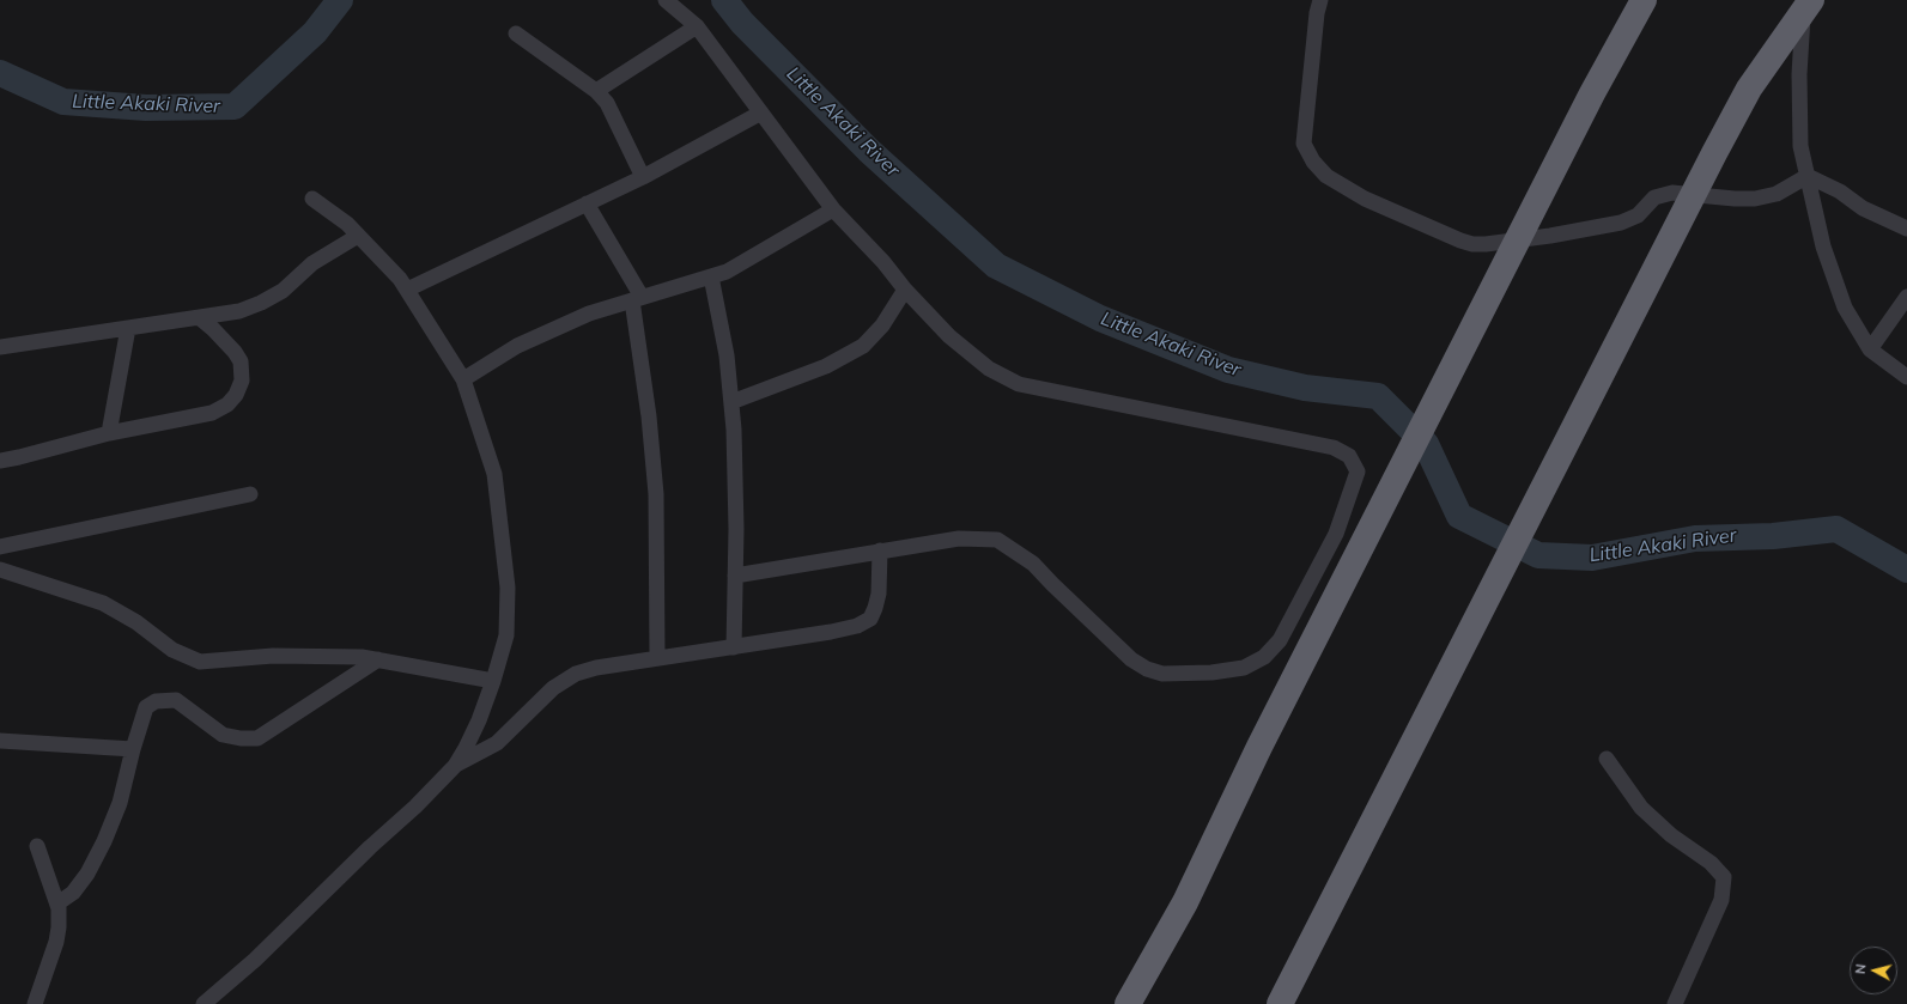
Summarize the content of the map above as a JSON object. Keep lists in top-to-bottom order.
{
  "water": ["Little Akaki River"],
  "north": "left"
}
